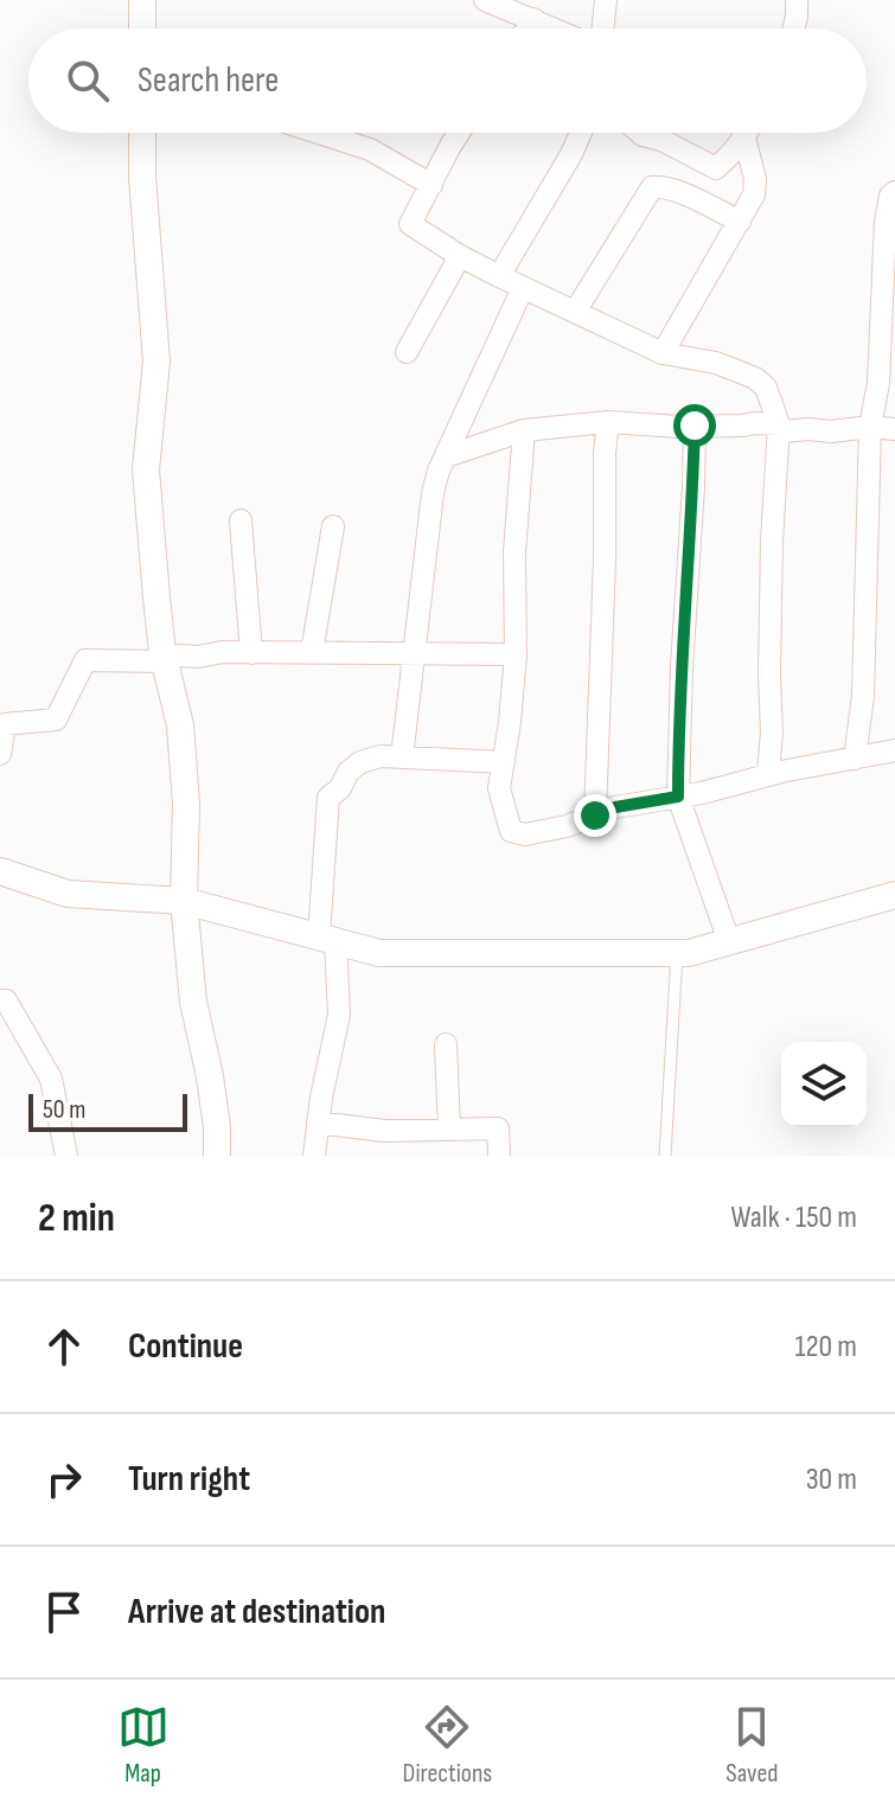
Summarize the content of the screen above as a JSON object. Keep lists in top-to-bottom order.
{
  "scale_bar": "50 m",
  "page": {
    "search": "Search here",
    "scale": "50 m",
    "heading": ["2 min", "Walk · 150 m"],
    "list": [
      ["Continue", "120 m"],
      ["Turn right", "30 m"],
      "Arrive at destination"
    ],
    "nav": ["Map", "Directions", "Saved"]
  }
}
